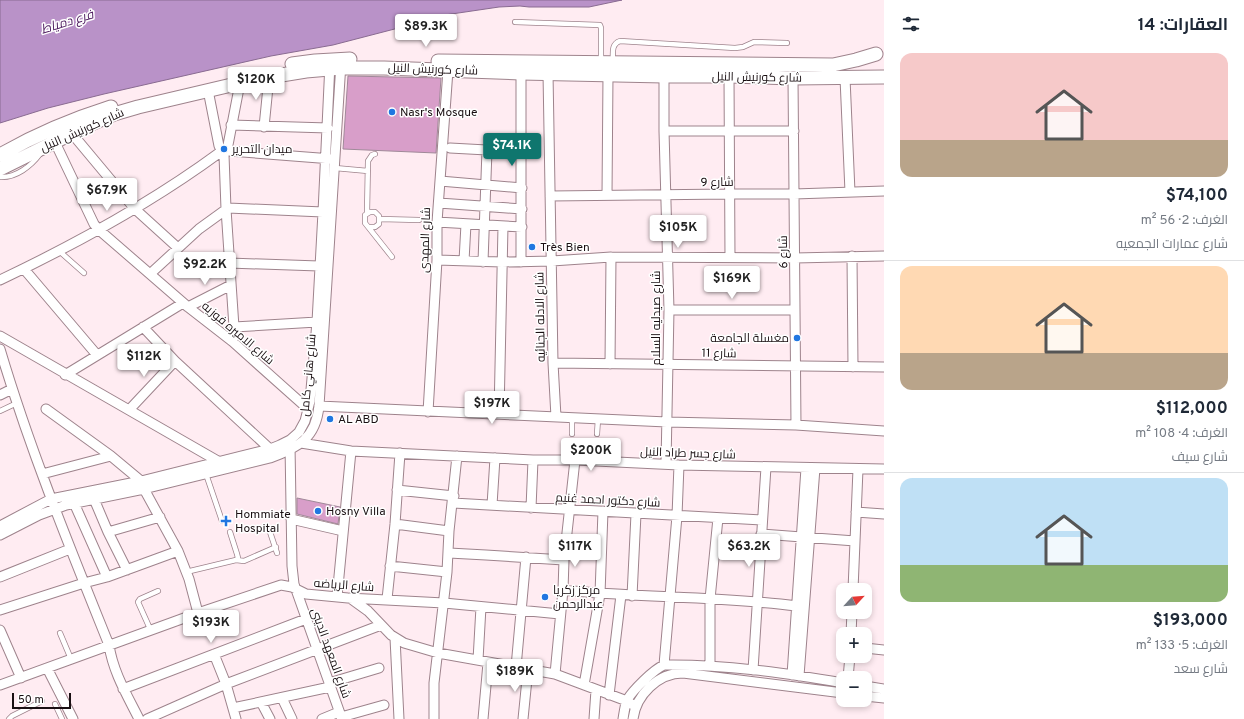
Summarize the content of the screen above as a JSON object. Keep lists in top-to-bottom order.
{
  "streets": {
    "main road": ["شارع كورنيش النيل"],
    "street": [
      "شارع 9",
      "شارع المهدى",
      "شارع 6",
      "شارع الادله الجنائيه",
      "شارع صيدليه السلام",
      "شارع الاميره فوزيه",
      "شارع 11",
      "شارع هاني كامل",
      "شارع جسر طراد النيل",
      "شارع دكتور احمد غنيم",
      "شارع الرياضه",
      "شارع المعهد الدينى"
    ]
  },
  "crossings": [
    ["شارع كورنيش النيل", "شارع المهدى"],
    ["شارع كورنيش النيل", "شارع 6"],
    ["شارع كورنيش النيل", "شارع الادله الجنائيه"],
    ["شارع كورنيش النيل", "شارع صيدليه السلام"],
    ["شارع كورنيش النيل", "شارع الاميره فوزيه"],
    ["شارع كورنيش النيل", "شارع هاني كامل"],
    ["شارع 9", "شارع 6"],
    ["شارع 9", "شارع الادله الجنائيه"],
    ["شارع 9", "شارع صيدليه السلام"],
    ["شارع 6", "شارع 11"],
    ["شارع الادله الجنائيه", "شارع 11"],
    ["شارع صيدليه السلام", "شارع 11"],
    ["شارع صيدليه السلام", "شارع جسر طراد النيل"],
    ["شارع الاميره فوزيه", "شارع هاني كامل"],
    ["شارع هاني كامل", "شارع جسر طراد النيل"],
    ["شارع هاني كامل", "شارع المعهد الدينى"],
    ["شارع الرياضه", "شارع المعهد الدينى"]
  ],
  "water": ["فرع دمياط"],
  "places": {
    "other": [
      "Nasr's Mosque",
      "ميدان التحرير",
      "Très Bien",
      "مغسلة الجامعة",
      "AL ABD",
      "Hosny Villa",
      "مركز زكريا عبدالرحمن"
    ],
    "health": ["Hommiate Hospital"]
  },
  "scale_bar": "50 m",
  "north": "top right",
  "page": {
    "heading": "العقارات: 14",
    "price": [
      "$89.3K",
      "$120K",
      "$74.1K",
      "$67.9K",
      "$105K",
      "$92.2K",
      "$169K",
      "$112K",
      "$197K",
      "$200K",
      "$117K",
      "$63.2K",
      "$193K",
      "$189K"
    ],
    "list": [
      {
        "name": "$74,100",
        "note": "الغرف: 2 · 56 m² · شارع عمارات الجمعيه"
      },
      {
        "name": "$112,000",
        "note": "الغرف: 4 · 108 m² · شارع سيف"
      },
      {
        "name": "$193,000",
        "note": "الغرف: 5 · 133 m² · شارع سعد"
      }
    ],
    "map_buttons": ["+", "−"],
    "scale": "50 m"
  }
}
